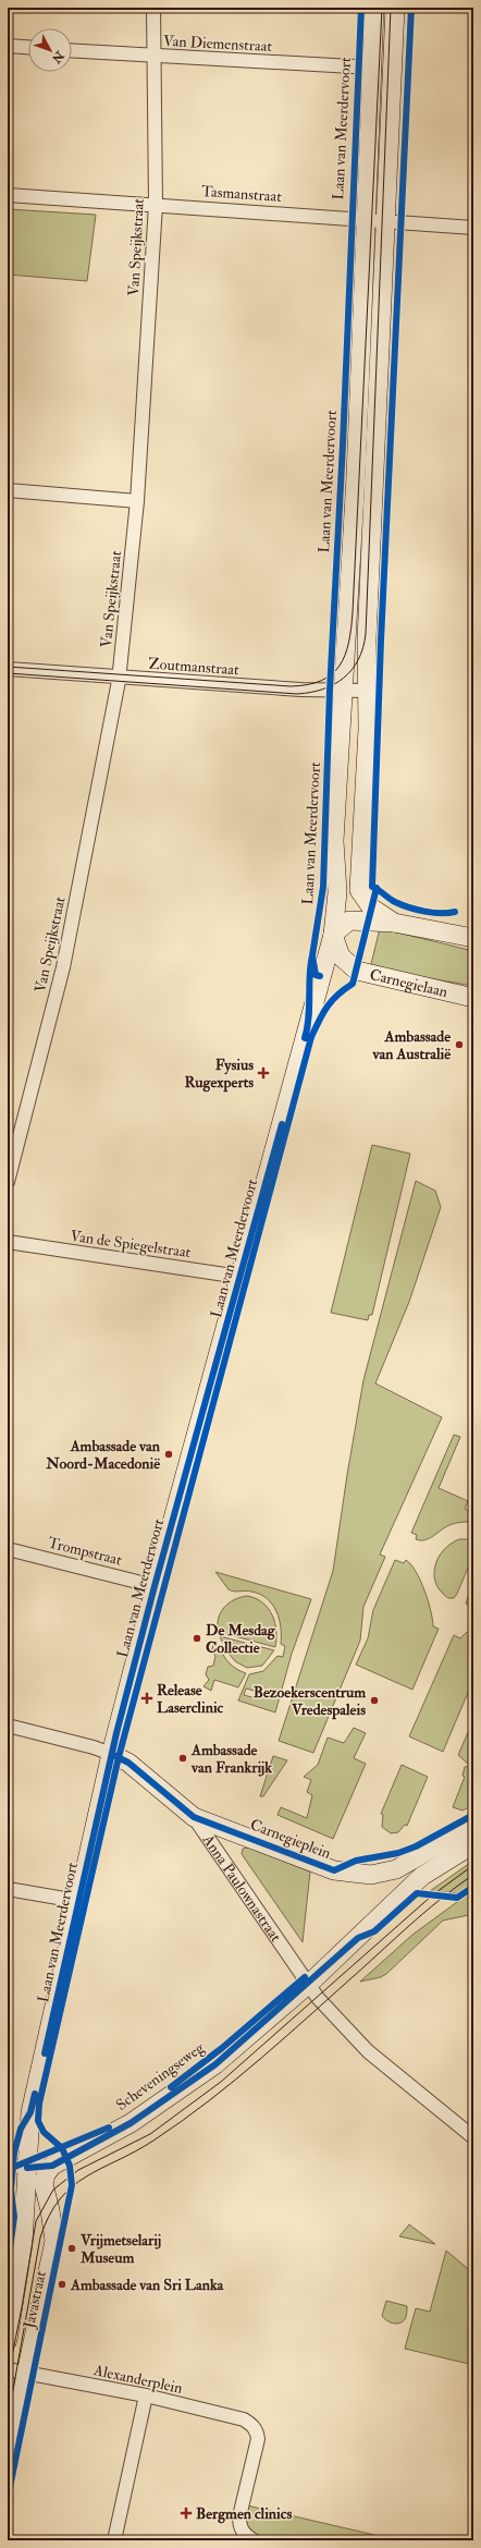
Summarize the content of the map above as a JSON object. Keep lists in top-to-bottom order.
{
  "streets": {
    "street": [
      "Van Diemenstraat",
      "Laan van Meerdervoort",
      "Tasmanstraat",
      "Van Speijkstraat",
      "Zoutmanstraat",
      "Carnegielaan",
      "Van de Spiegelstraat",
      "Trompstraat",
      "Carnegieplein",
      "Anna Paulownastraat",
      "Scheveningseweg",
      "Javastraat",
      "Alexanderplein"
    ]
  },
  "crossings": [
    ["Van Diemenstraat", "Laan van Meerdervoort"],
    ["Van Diemenstraat", "Van Speijkstraat"],
    ["Laan van Meerdervoort", "Tasmanstraat"],
    ["Laan van Meerdervoort", "Zoutmanstraat"],
    ["Laan van Meerdervoort", "Carnegielaan"],
    ["Laan van Meerdervoort", "Van de Spiegelstraat"],
    ["Laan van Meerdervoort", "Trompstraat"],
    ["Laan van Meerdervoort", "Anna Paulownastraat"],
    ["Laan van Meerdervoort", "Scheveningseweg"],
    ["Laan van Meerdervoort", "Javastraat"],
    ["Tasmanstraat", "Van Speijkstraat"],
    ["Van Speijkstraat", "Zoutmanstraat"],
    ["Carnegieplein", "Anna Paulownastraat"],
    ["Anna Paulownastraat", "Scheveningseweg"],
    ["Scheveningseweg", "Javastraat"],
    ["Javastraat", "Alexanderplein"]
  ],
  "places": {
    "other": [
      "Ambassade van Australië",
      "Ambassade van Noord-Macedonië",
      "De Mesdag Collectie",
      "Bezoekerscentrum Vredespaleis",
      "Ambassade van Frankrijk",
      "Vrijmetselarij Museum",
      "Ambassade van Sri Lanka"
    ],
    "health": ["Fysius Rugexperts", "Release Laserclinic", "Bergmen clinics"]
  },
  "north": "bottom right"
}
